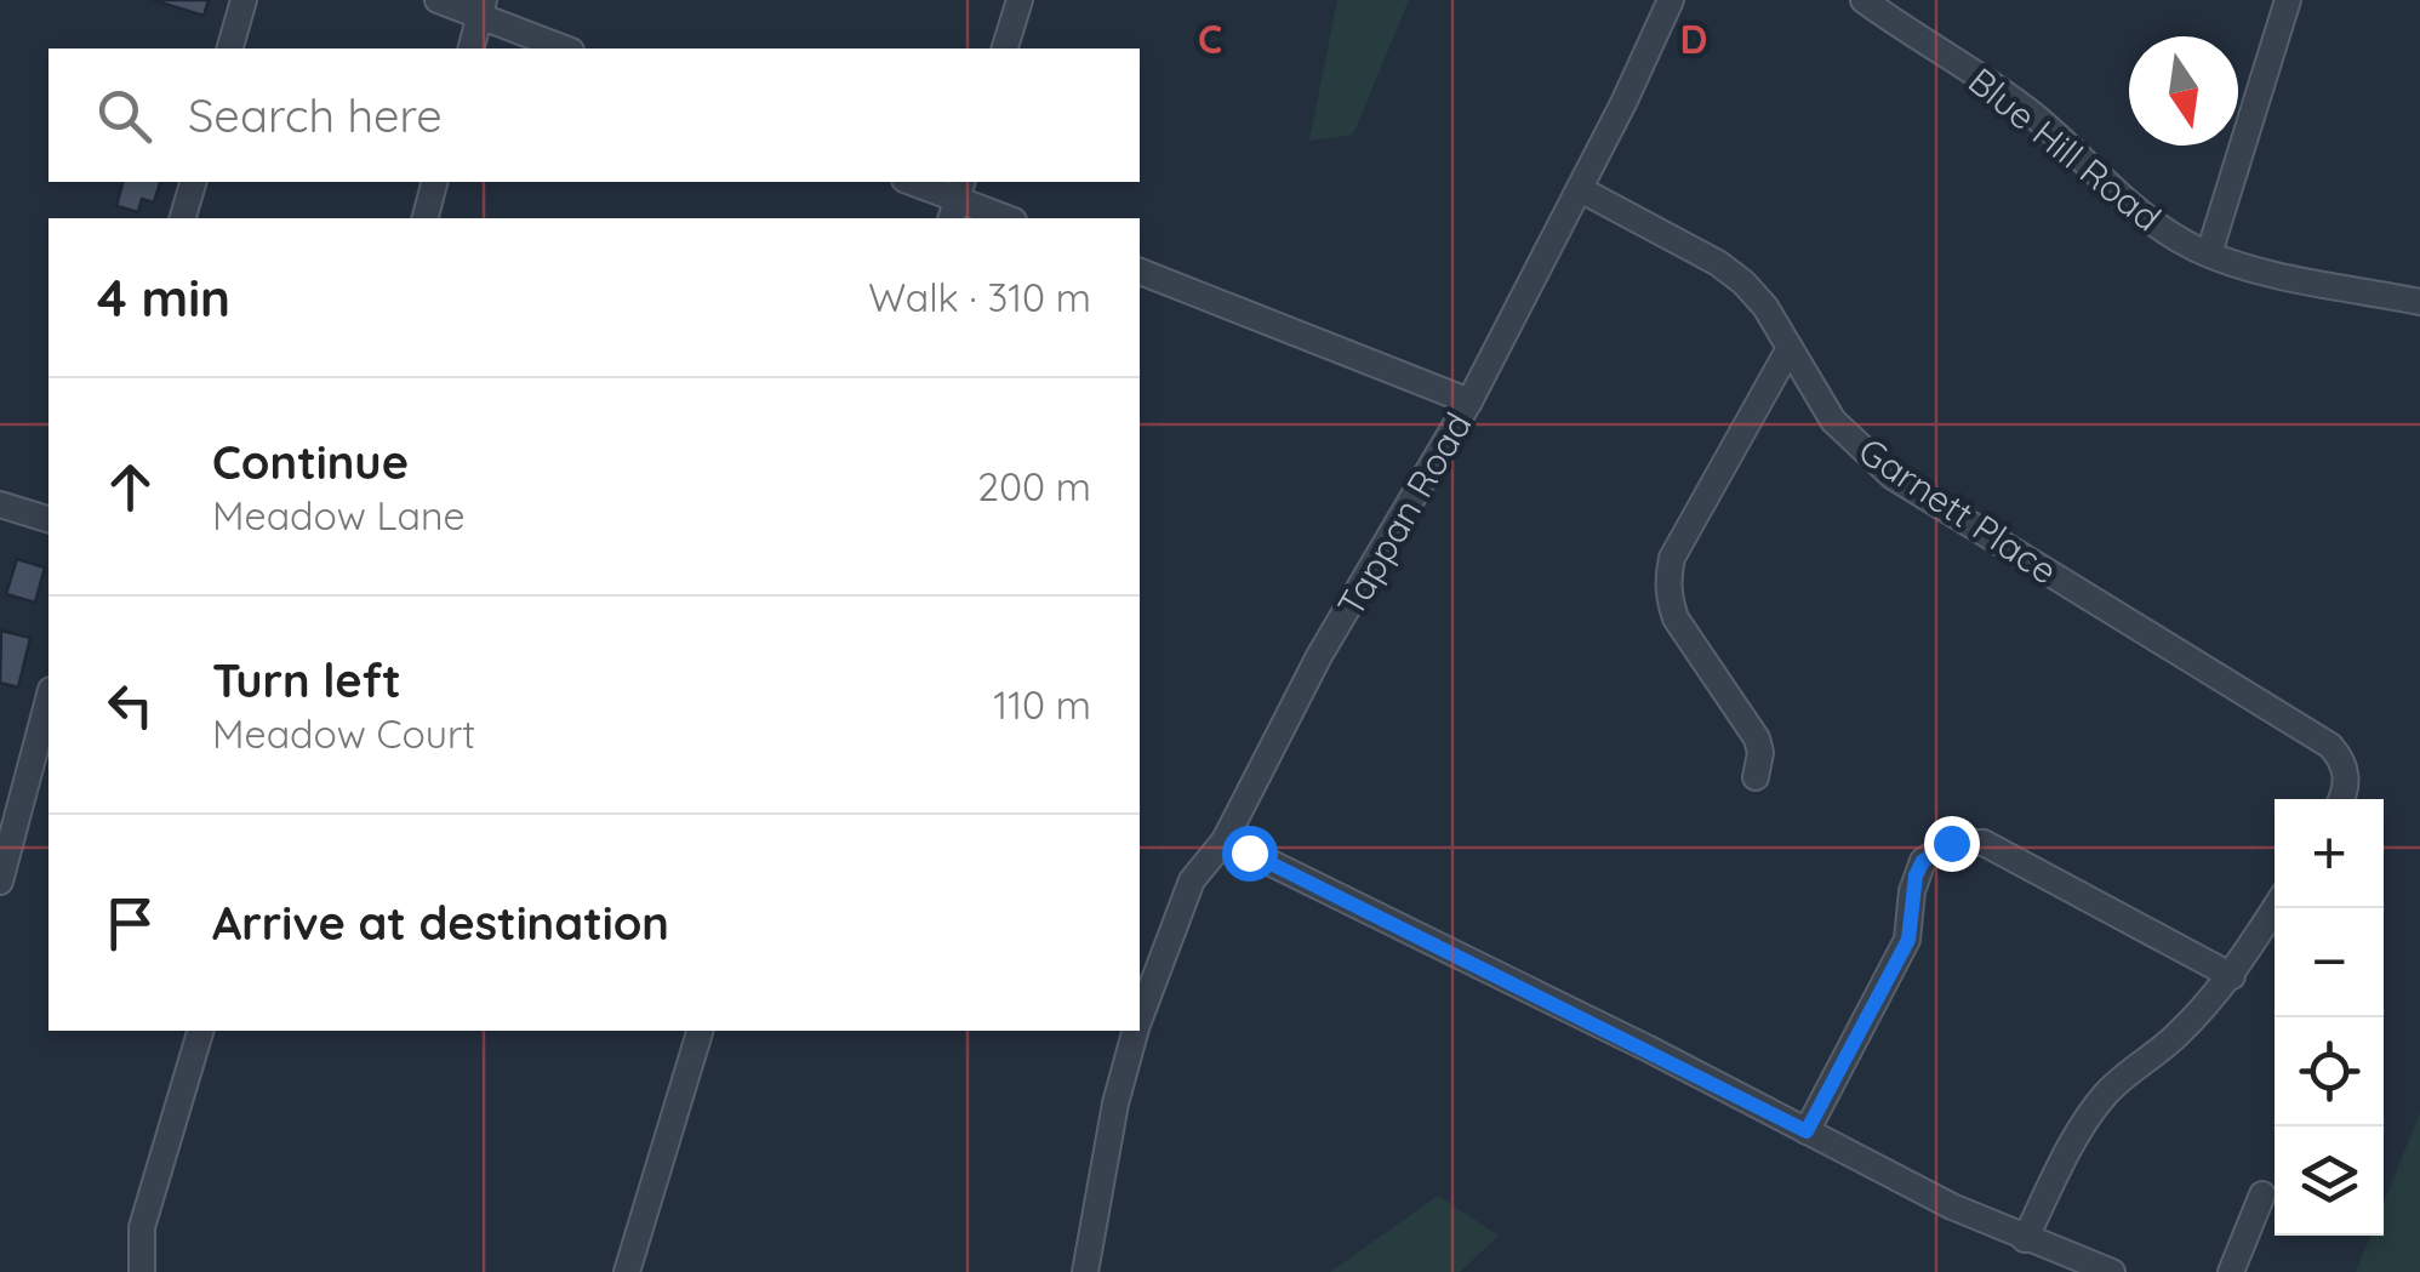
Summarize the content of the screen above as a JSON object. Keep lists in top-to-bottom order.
{
  "streets": {
    "street": ["Blue Hill Road", "Garnett Place", "Tappan Road"]
  },
  "crossings": [
    ["Garnett Place", "Tappan Road"]
  ],
  "north": "bottom",
  "page": {
    "search": "Search here",
    "heading": ["4 min", "Walk · 310 m"],
    "list": [
      ["Continue", "Meadow Lane", "200 m"],
      ["Turn left", "Meadow Court", "110 m"],
      "Arrive at destination"
    ],
    "map_buttons": ["+", "−"]
  },
  "grid": {
    "columns": ["C", "D"]
  }
}
